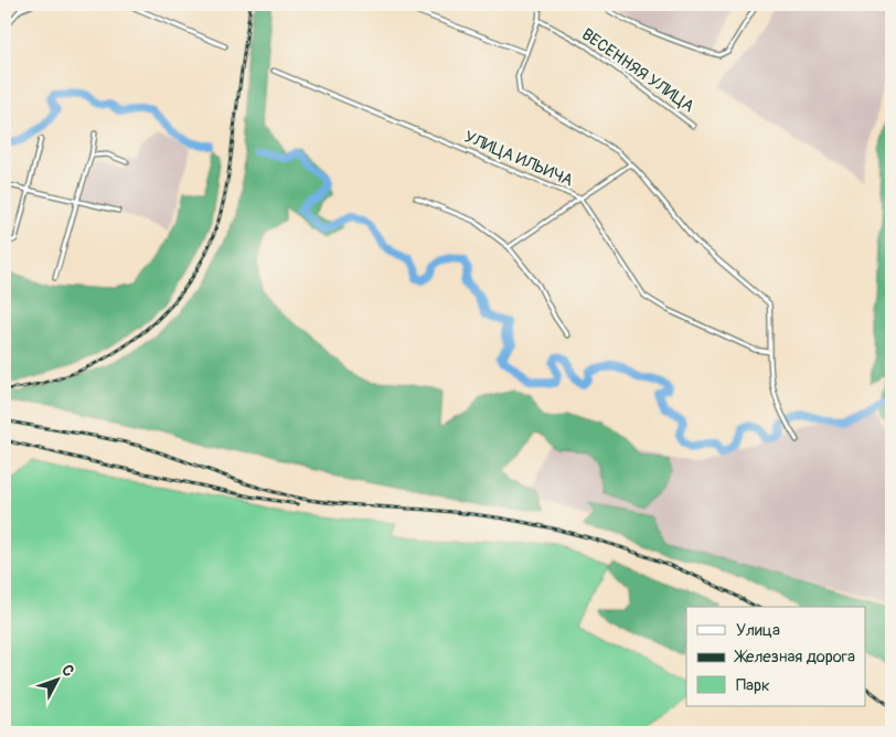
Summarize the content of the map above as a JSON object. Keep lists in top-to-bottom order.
{
  "streets": {
    "street": ["ВЕСЕННЯЯ УЛИЦА", "УЛИЦА ИЛЬИЧА"]
  },
  "legend": ["Улица", "Железная дорога", "Парк"],
  "north": "top right"
}
